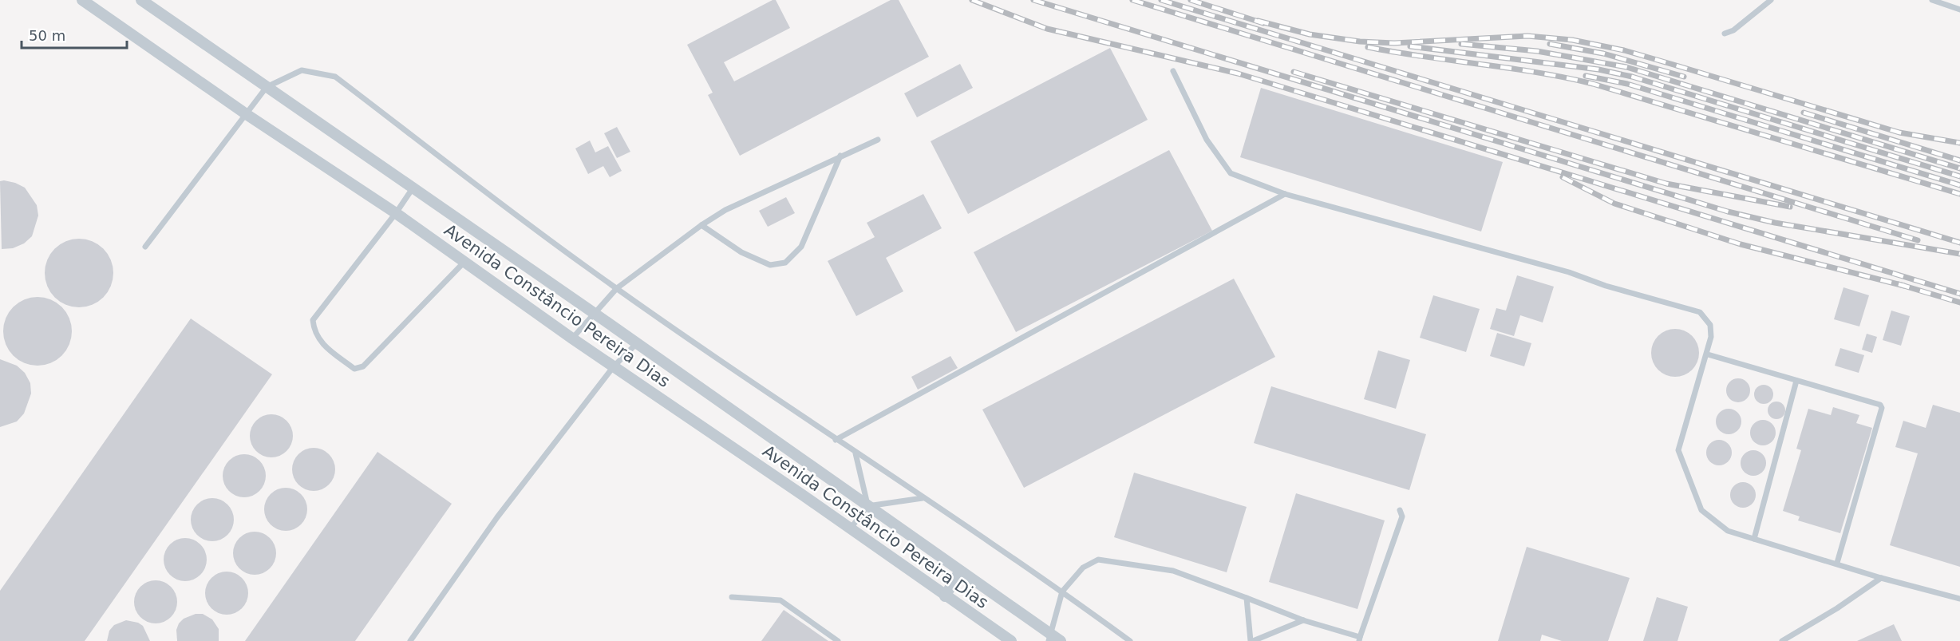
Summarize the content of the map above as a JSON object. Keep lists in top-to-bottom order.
{
  "streets": {
    "street": ["Avenida Constâncio Pereira Dias"]
  },
  "scale_bar": "50 m"
}
